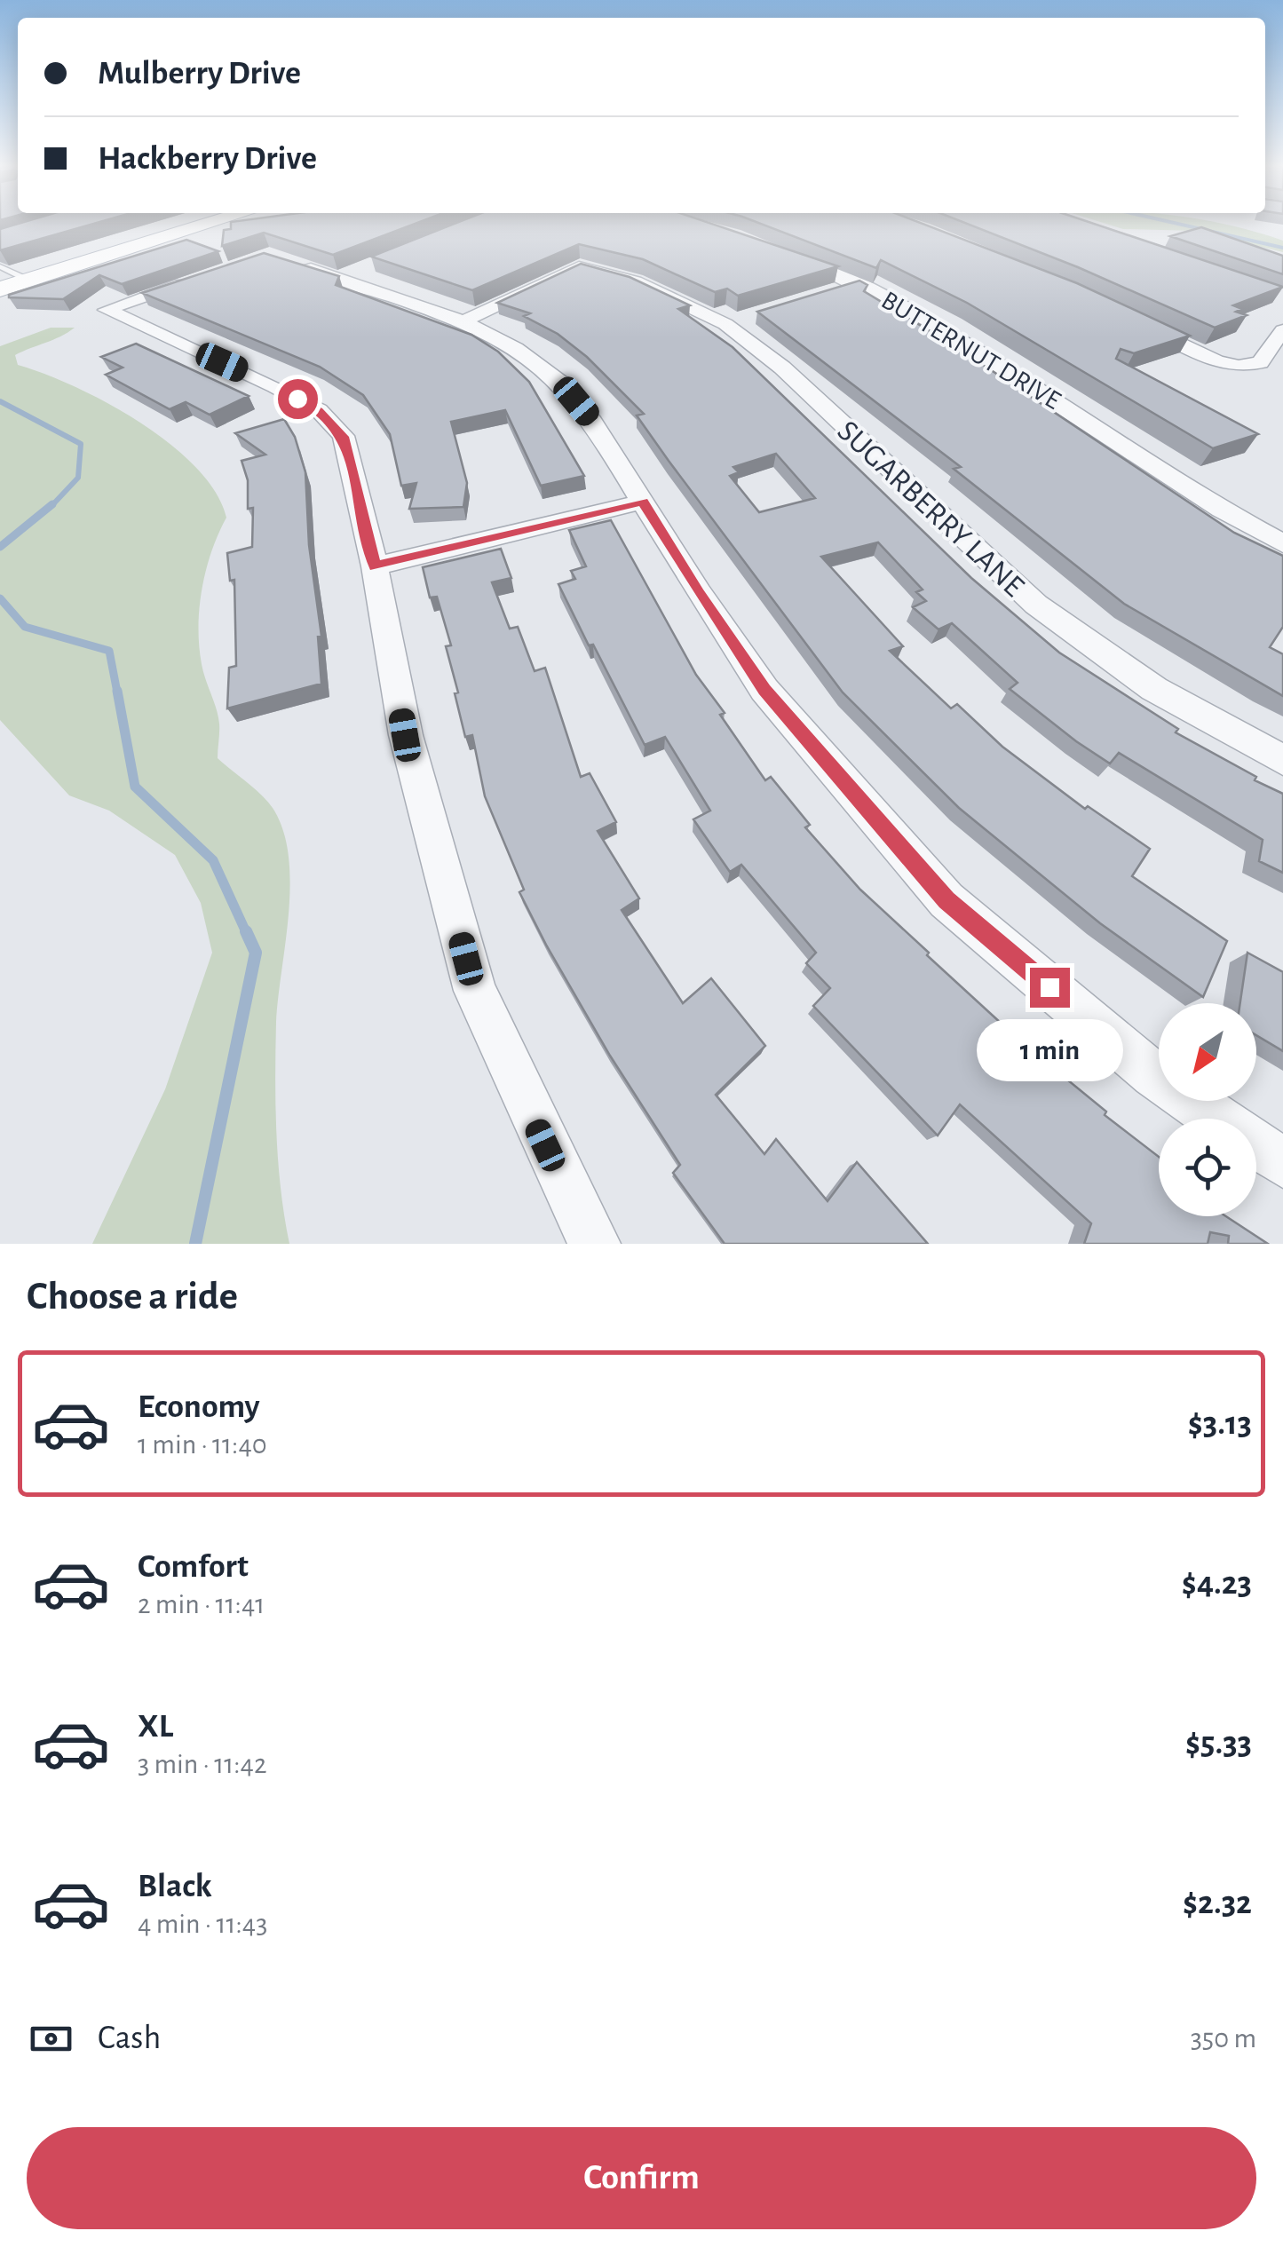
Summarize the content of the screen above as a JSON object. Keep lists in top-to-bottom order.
{
  "streets": {
    "street": ["BUTTERNUT DRIVE", "SUGARBERRY LANE"]
  },
  "north": "bottom left",
  "page": {
    "banner": ["Mulberry Drive", "Hackberry Drive"],
    "bubble": "1 min",
    "heading": "Choose a ride",
    "list": [
      {
        "name": "Economy",
        "note": "1 min · 11:40",
        "value": "$3.13"
      },
      {
        "name": "Comfort",
        "note": "2 min · 11:41",
        "value": "$4.23"
      },
      {
        "name": "XL",
        "note": "3 min · 11:42",
        "value": "$5.33"
      },
      {
        "name": "Black",
        "note": "4 min · 11:43",
        "value": "$2.32"
      }
    ],
    "pay": ["Cash", "350 m"],
    "buttons": "Confirm"
  }
}
